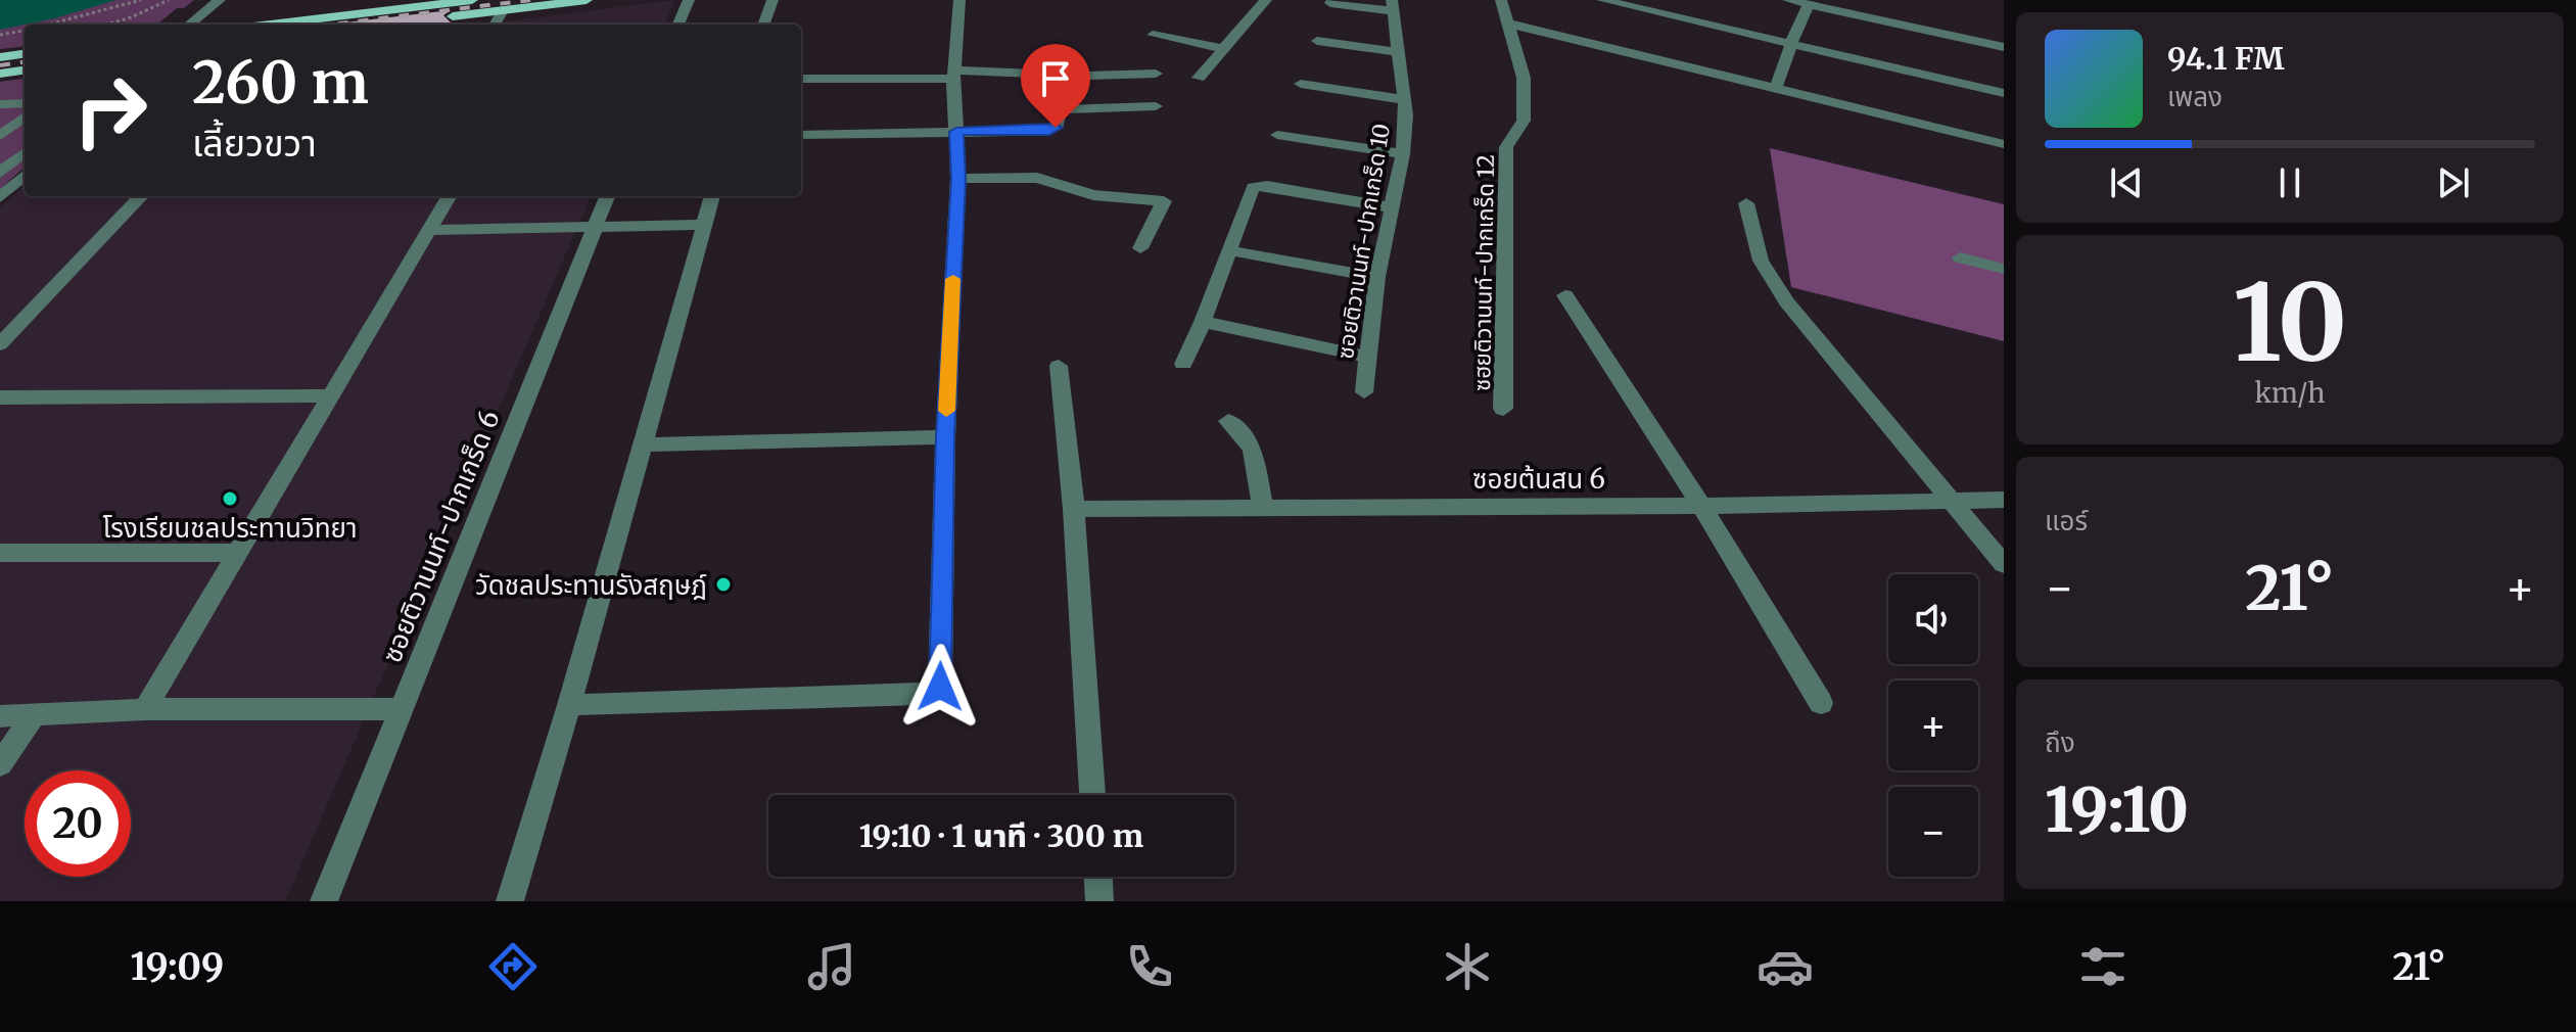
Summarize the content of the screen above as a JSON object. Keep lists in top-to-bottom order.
{
  "streets": {
    "street": [
      "ซอยติวานนท์-ปากเกร็ด 10",
      "ซฮยติวานนท์-ปากเกร็ด 12",
      "ซอยต้นสน 6",
      "ซอยติวานนท์-ปากเกร็ด 6"
    ]
  },
  "places": ["โรงเรียนชลประทานวิทยา", "วัดชลประทานรังสฤษฎ์"],
  "page": {
    "turn": ["260 m", "เลี้ยวขวา"],
    "song": ["94.1 FM", "เพลง"],
    "tile": [
      ["10", "km/h"],
      "แอร์",
      ["ถึง", "19:10"]
    ],
    "heat": ["−", "21°", "+"],
    "map_buttons": ["+", "−"],
    "limit": "20",
    "trip": "19:10 · 1 นาที · 300 m",
    "tabs": ["19:09", "21°"]
  }
}
